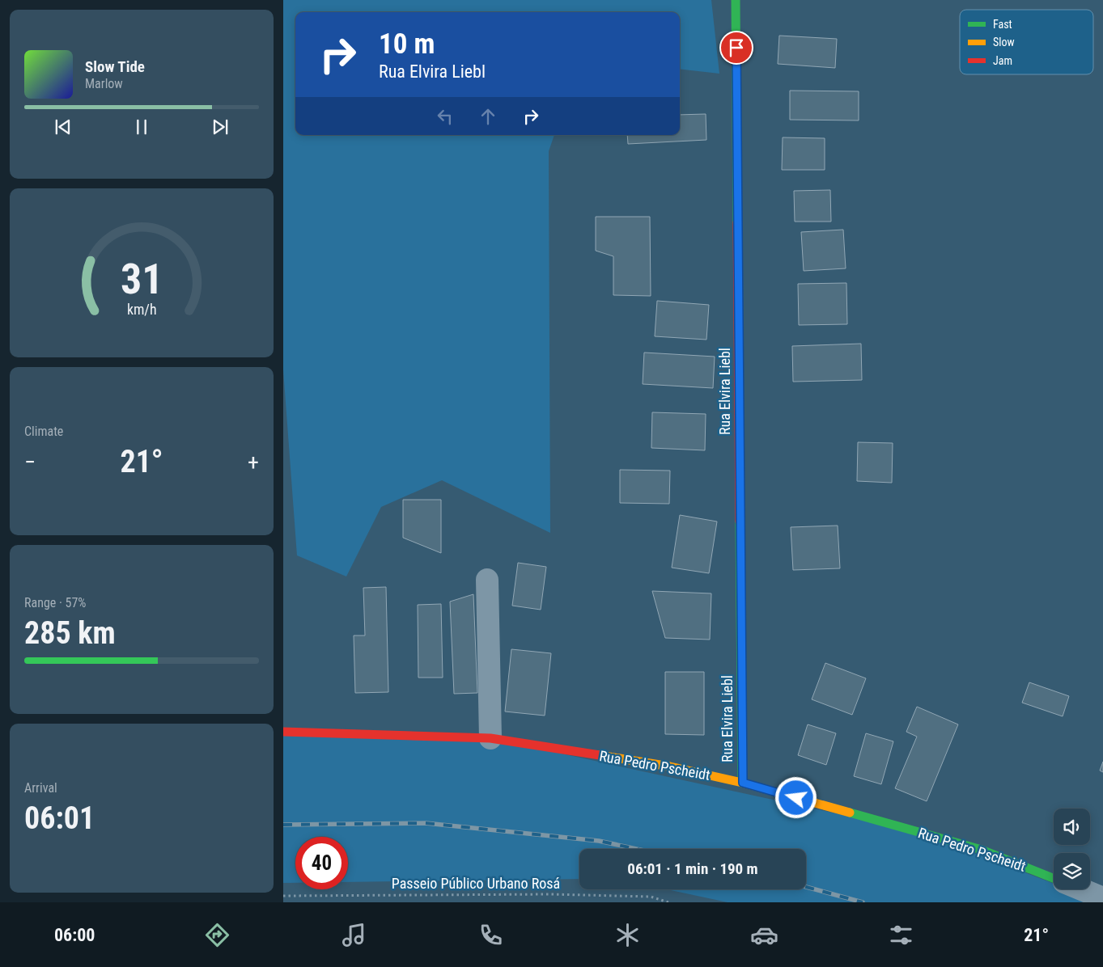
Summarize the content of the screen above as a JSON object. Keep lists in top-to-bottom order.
{
  "streets": {
    "street": ["Rua Elvira Liebl", "Rua Pedro Pscheidt"],
    "path": ["Passeio Público Urbano Rosá"]
  },
  "crossings": [
    ["Rua Elvira Liebl", "Rua Pedro Pscheidt"]
  ],
  "legend": ["Fast", "Slow", "Jam"],
  "page": {
    "turn": ["10 m", "Rua Elvira Liebl"],
    "song": ["Slow Tide", "Marlow"],
    "tile": [
      "Climate",
      ["Range · 57%", "285 km"],
      ["Arrival", "06:01"]
    ],
    "heat": ["−", "21°", "+"],
    "limit": "40",
    "trip": "06:01 · 1 min · 190 m",
    "tabs": ["06:00", "21°"],
    "gauge": ["31", "km/h"]
  }
}
